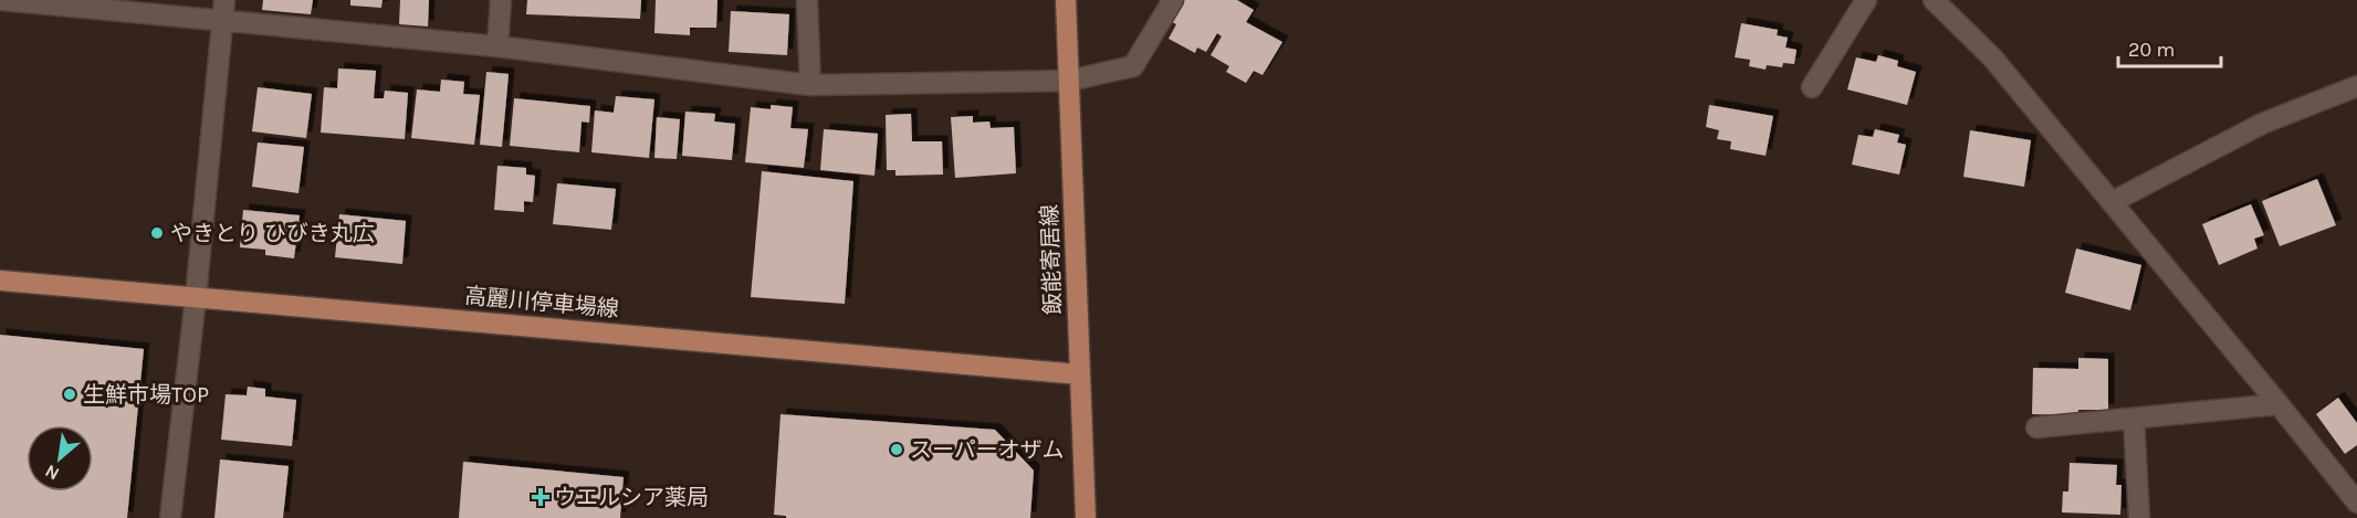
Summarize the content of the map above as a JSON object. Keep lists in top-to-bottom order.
{
  "streets": {
    "main road": ["飯能寄居線", "高麗川停車場線"]
  },
  "crossings": [
    ["飯能寄居線", "高麗川停車場線"]
  ],
  "places": {
    "other": ["やきとり ひびき丸広", "生鮮市場TOP", "スーパーオザム"],
    "health": ["ウエルシア薬局"]
  },
  "scale_bar": "20 m",
  "north": "bottom left"
}
